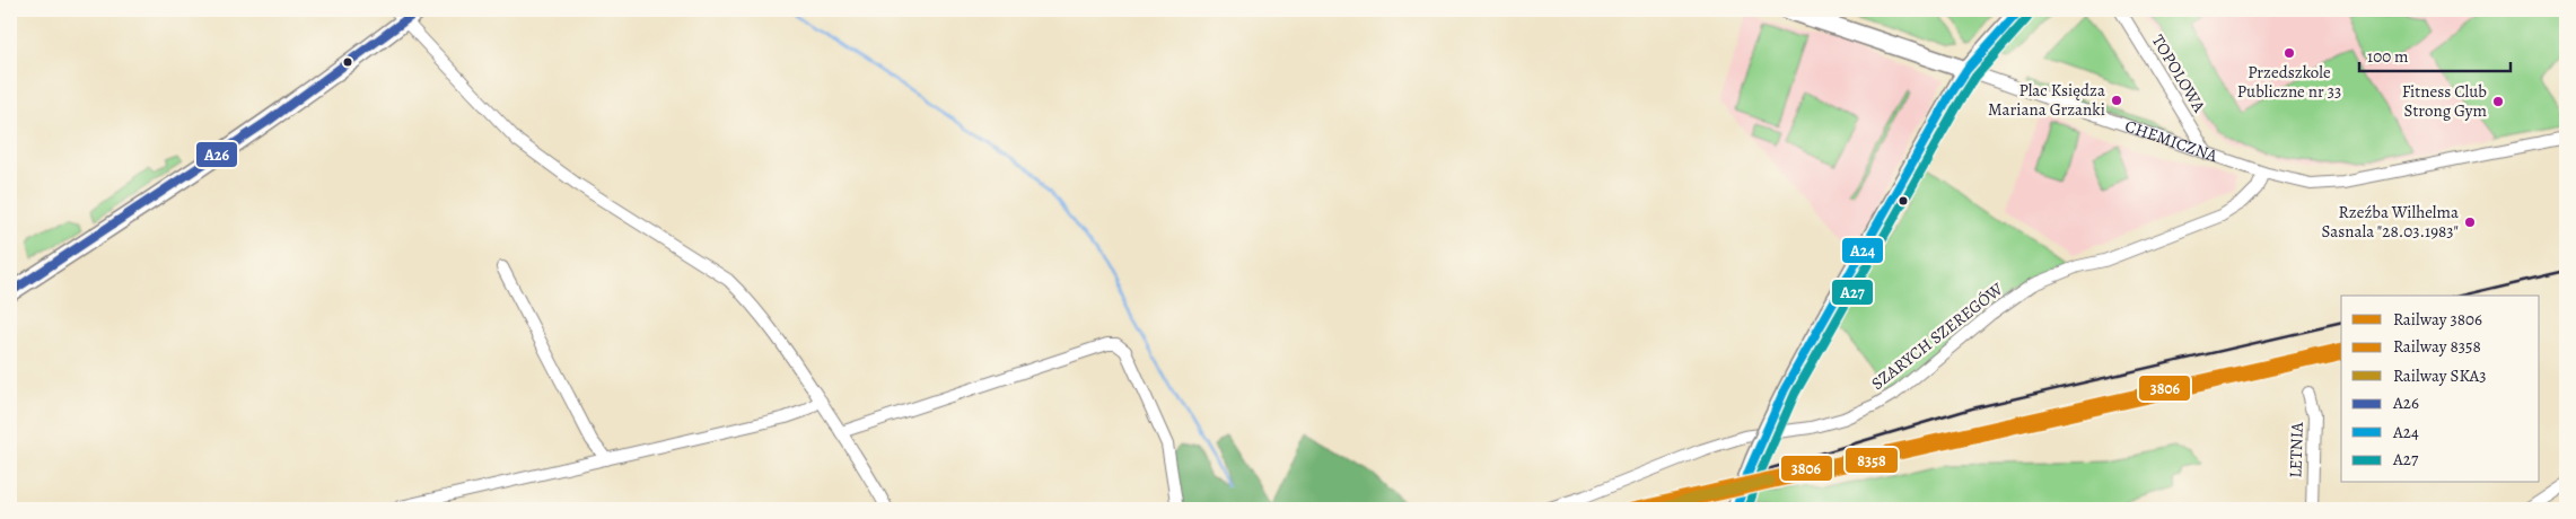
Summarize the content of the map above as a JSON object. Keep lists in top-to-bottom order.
{
  "streets": {
    "street": [
      "TOPOLOWA",
      "CHEMICZNA",
      "SZARYCH SZEREGÓW",
      "LETNIA"
    ]
  },
  "crossings": [
    ["TOPOLOWA", "CHEMICZNA"],
    ["CHEMICZNA", "SZARYCH SZEREGÓW"]
  ],
  "places": [
    "Przedszkole Publiczne nr 33",
    "Plac Księdza Mariana Grzanki",
    "Fitness Club Strong Gym",
    "Rzeźba Wilhelma Sasnala \"28.03.1983\""
  ],
  "lines": [
    "transit line A26",
    "transit line A24",
    "transit line A27",
    "rail line 3806",
    "rail line 8358",
    "rail line SKA3"
  ],
  "legend": [
    "Railway 3806",
    "Railway 8358",
    "Railway SKA3",
    "A26",
    "A24",
    "A27"
  ],
  "scale_bar": "100 m"
}
